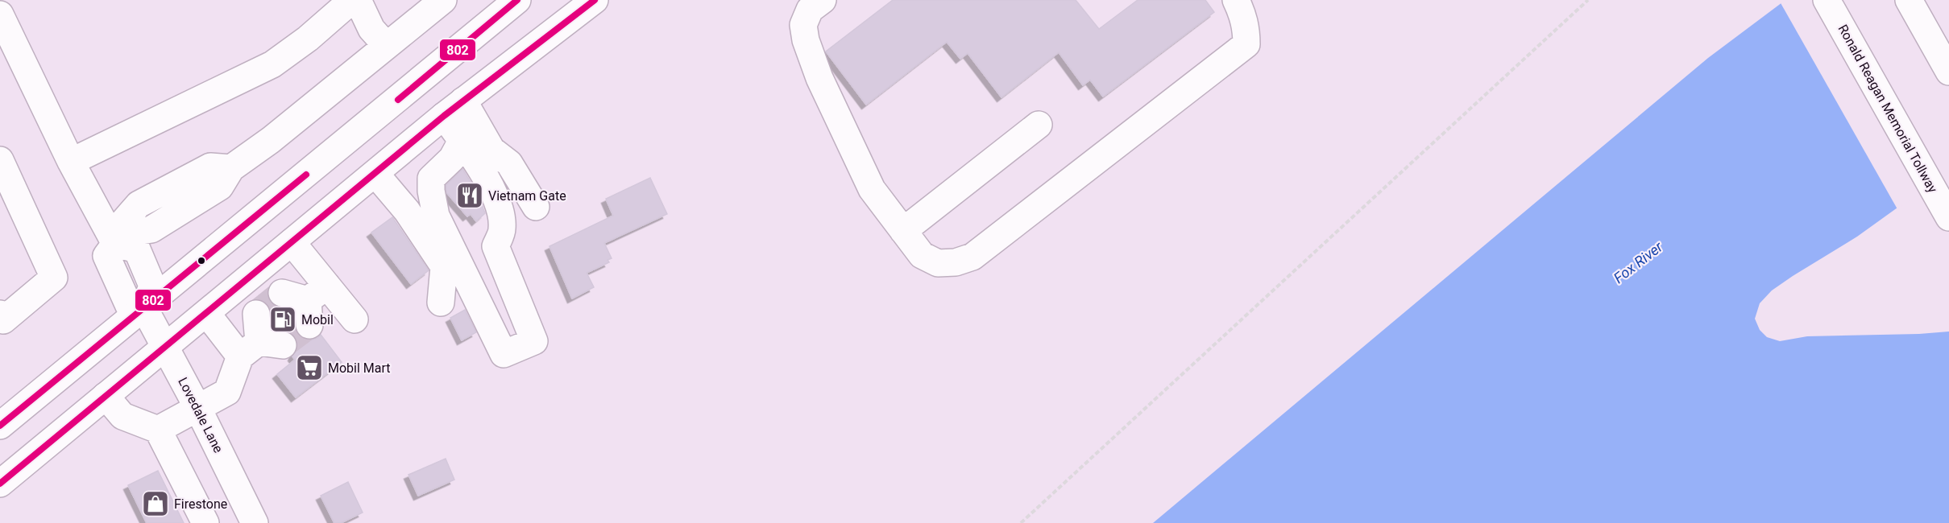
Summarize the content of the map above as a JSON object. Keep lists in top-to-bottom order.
{
  "streets": {
    "main road": ["Ronald Reagan Memorial Tollway", "Lovedale Lane"]
  },
  "water": ["Fox River"],
  "places": {
    "restaurant": ["Vietnam Gate"],
    "fuel station": ["Mobil"],
    "supermarket": ["Mobil Mart"],
    "shop": ["Firestone"]
  },
  "lines": ["transit line 802"]
}
